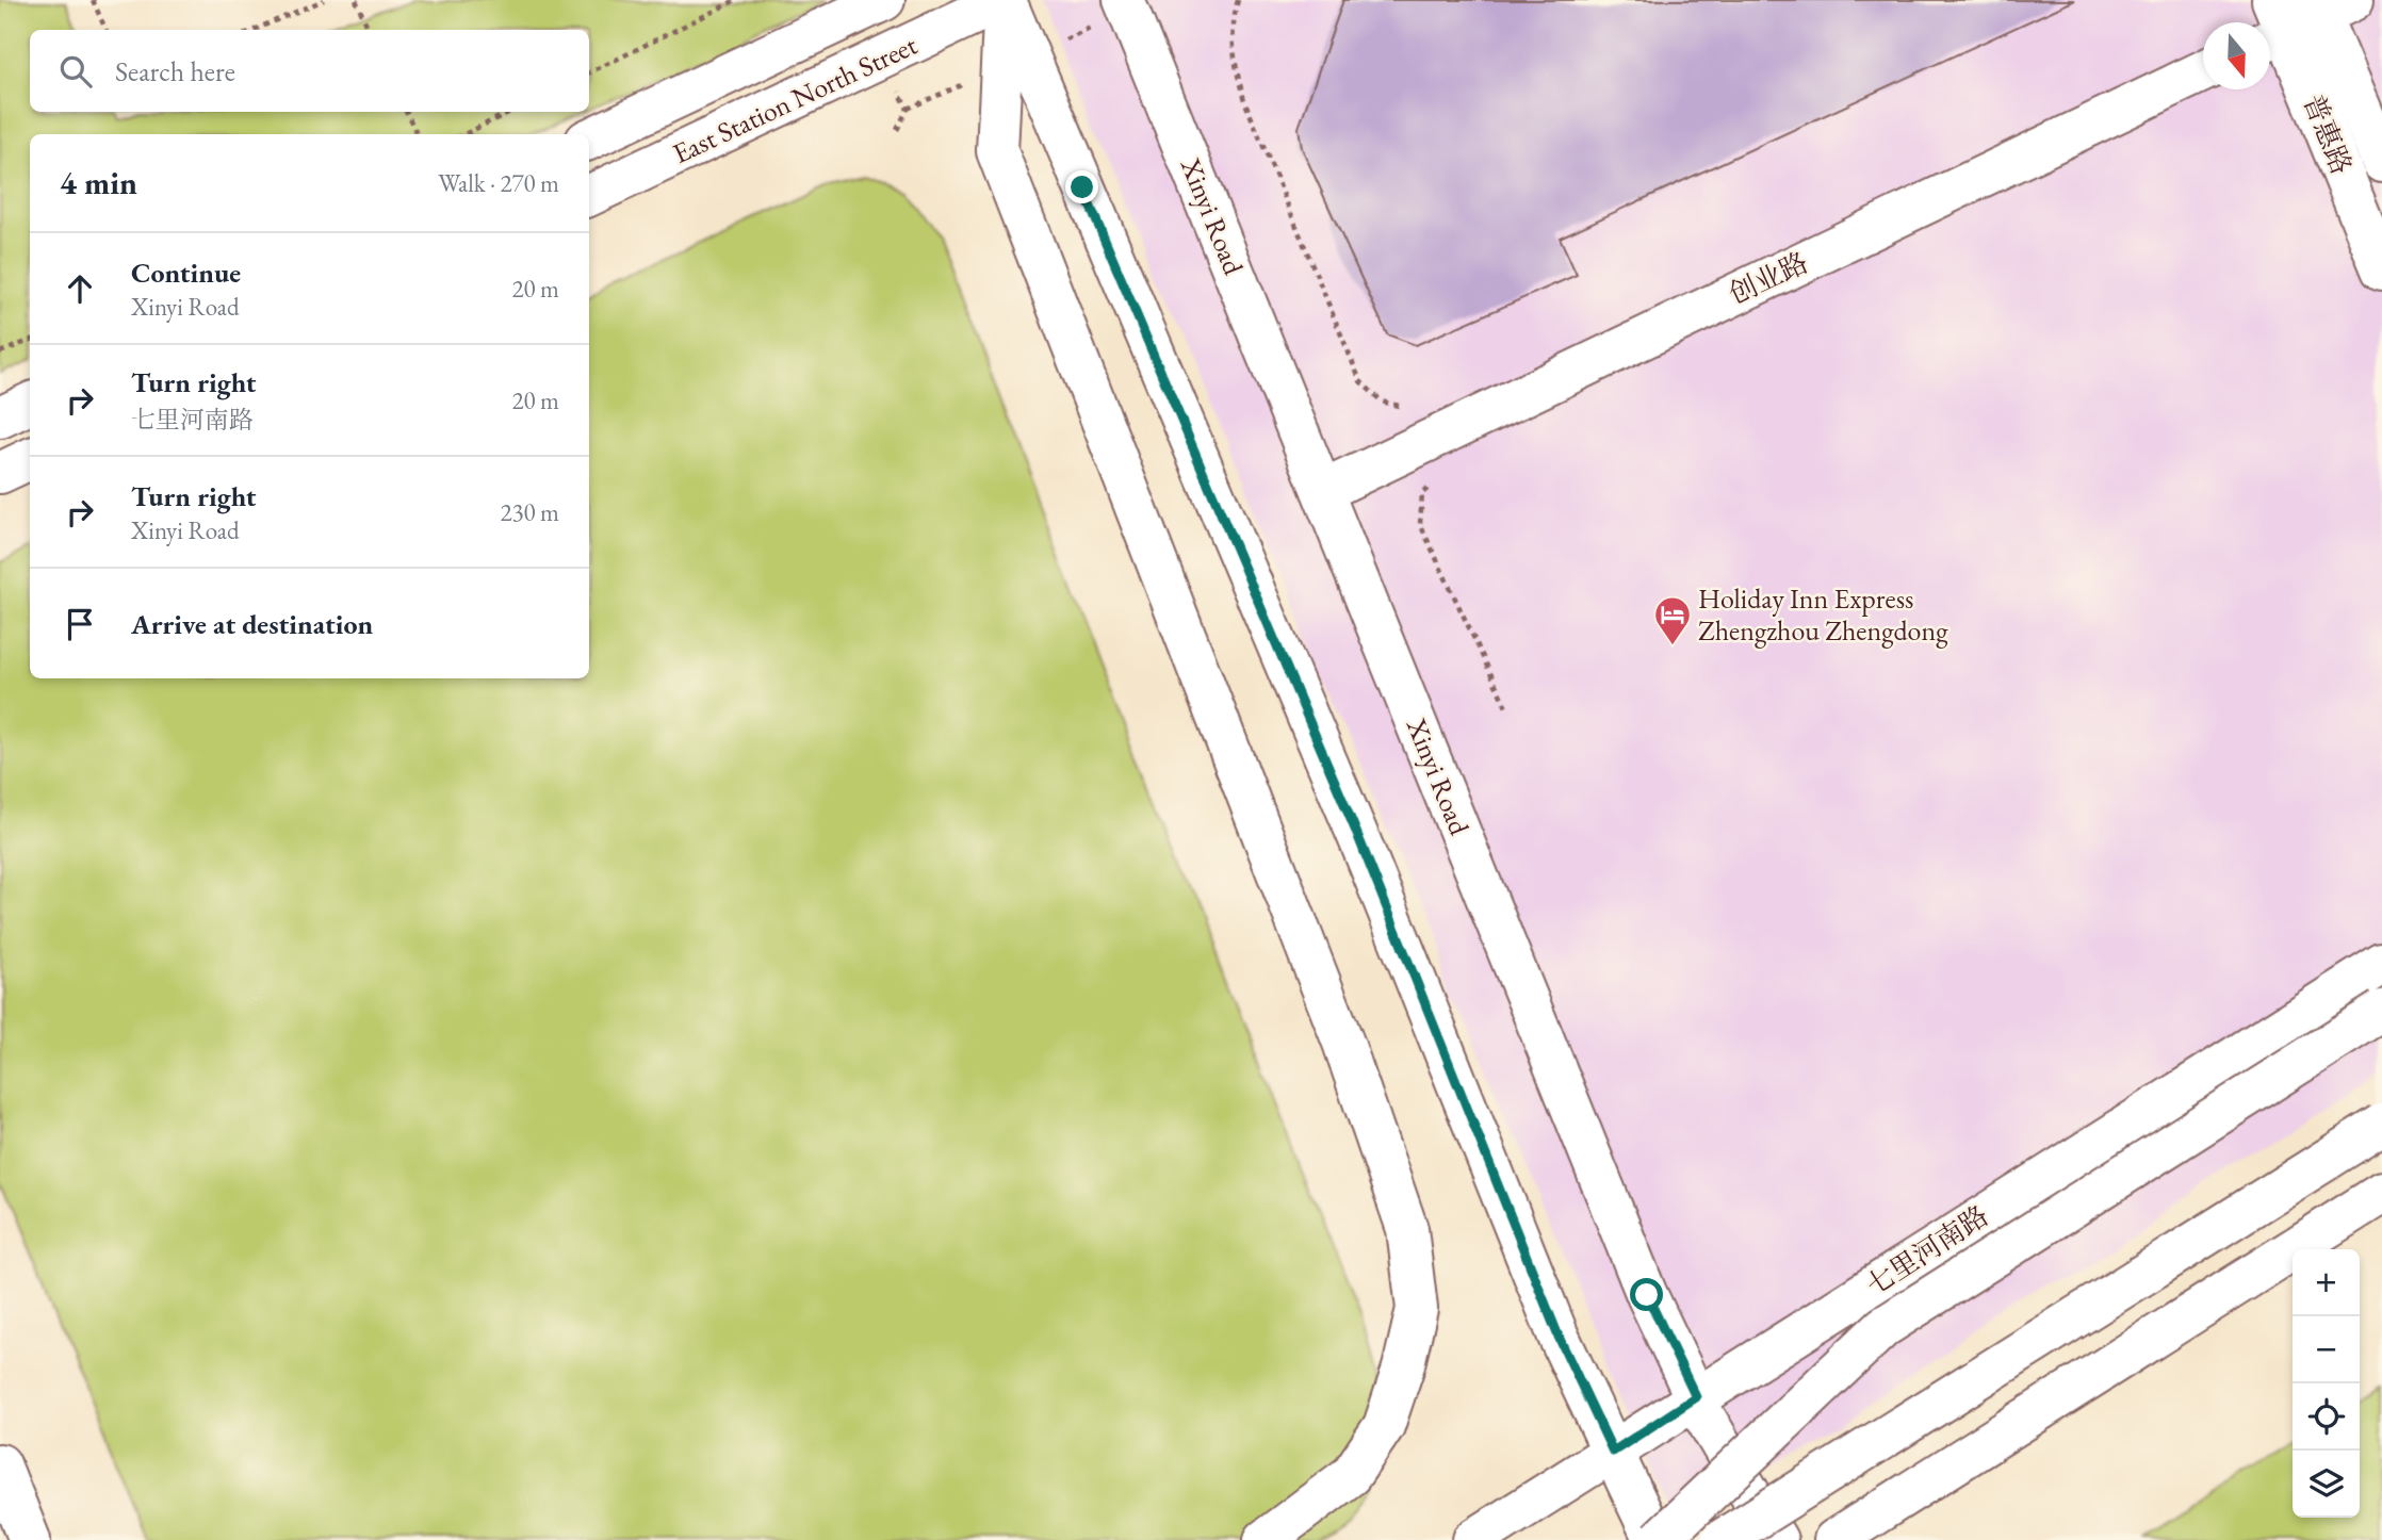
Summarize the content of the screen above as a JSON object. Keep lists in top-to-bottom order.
{
  "streets": {
    "street": [
      "East Station North Street",
      "普惠路",
      "Xinyi Road",
      "创业路",
      "七里河南路"
    ]
  },
  "crossings": [
    ["Xinyi Road", "创业路"],
    ["Xinyi Road", "七里河南路"]
  ],
  "places": {
    "hotel": ["Holiday Inn Express Zhengzhou Zhengdong"]
  },
  "north": "bottom",
  "page": {
    "search": "Search here",
    "heading": ["4 min", "Walk · 270 m"],
    "list": [
      ["Continue", "Xinyi Road", "20 m"],
      ["Turn right", "七里河南路", "20 m"],
      ["Turn right", "Xinyi Road", "230 m"],
      "Arrive at destination"
    ],
    "map_buttons": ["+", "−"]
  }
}
